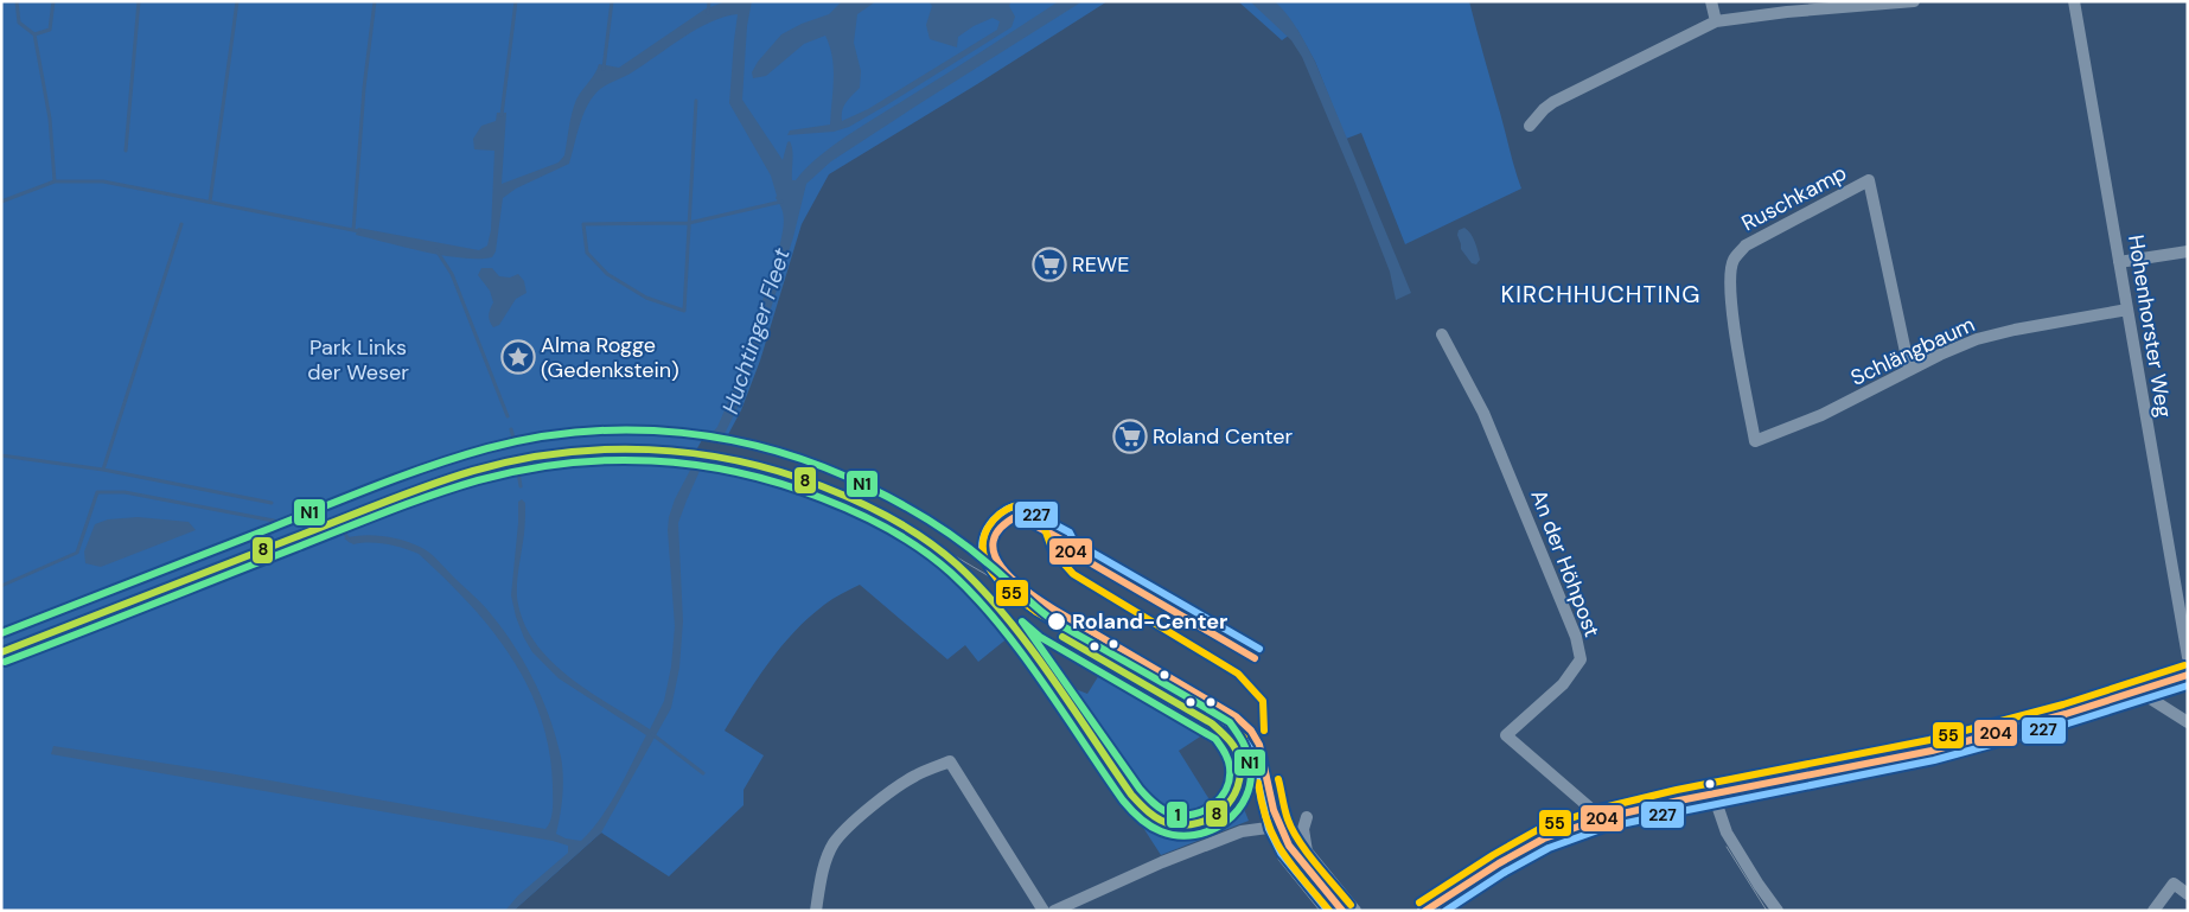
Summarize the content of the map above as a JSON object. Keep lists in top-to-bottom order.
{
  "streets": {
    "street": [
      "Ruschkamp",
      "Hohenhorster Weg",
      "Schlängbaum",
      "An der Höhpost"
    ]
  },
  "crossings": [
    ["Ruschkamp", "Schlängbaum"],
    ["Hohenhorster Weg", "Schlängbaum"]
  ],
  "districts": ["KIRCHHUCHTING"],
  "water": ["Huchtinger Fleet"],
  "parks": ["Park Links der Weser"],
  "places": {
    "supermarket": ["REWE", "Roland Center"],
    "place": ["Alma Rogge (Gedenkstein)"],
    "other": ["Roland-Center"]
  },
  "lines": [
    "transit line N1",
    "transit line 8",
    "transit line 55",
    "transit line 227",
    "transit line 204",
    "transit line 1"
  ]
}
